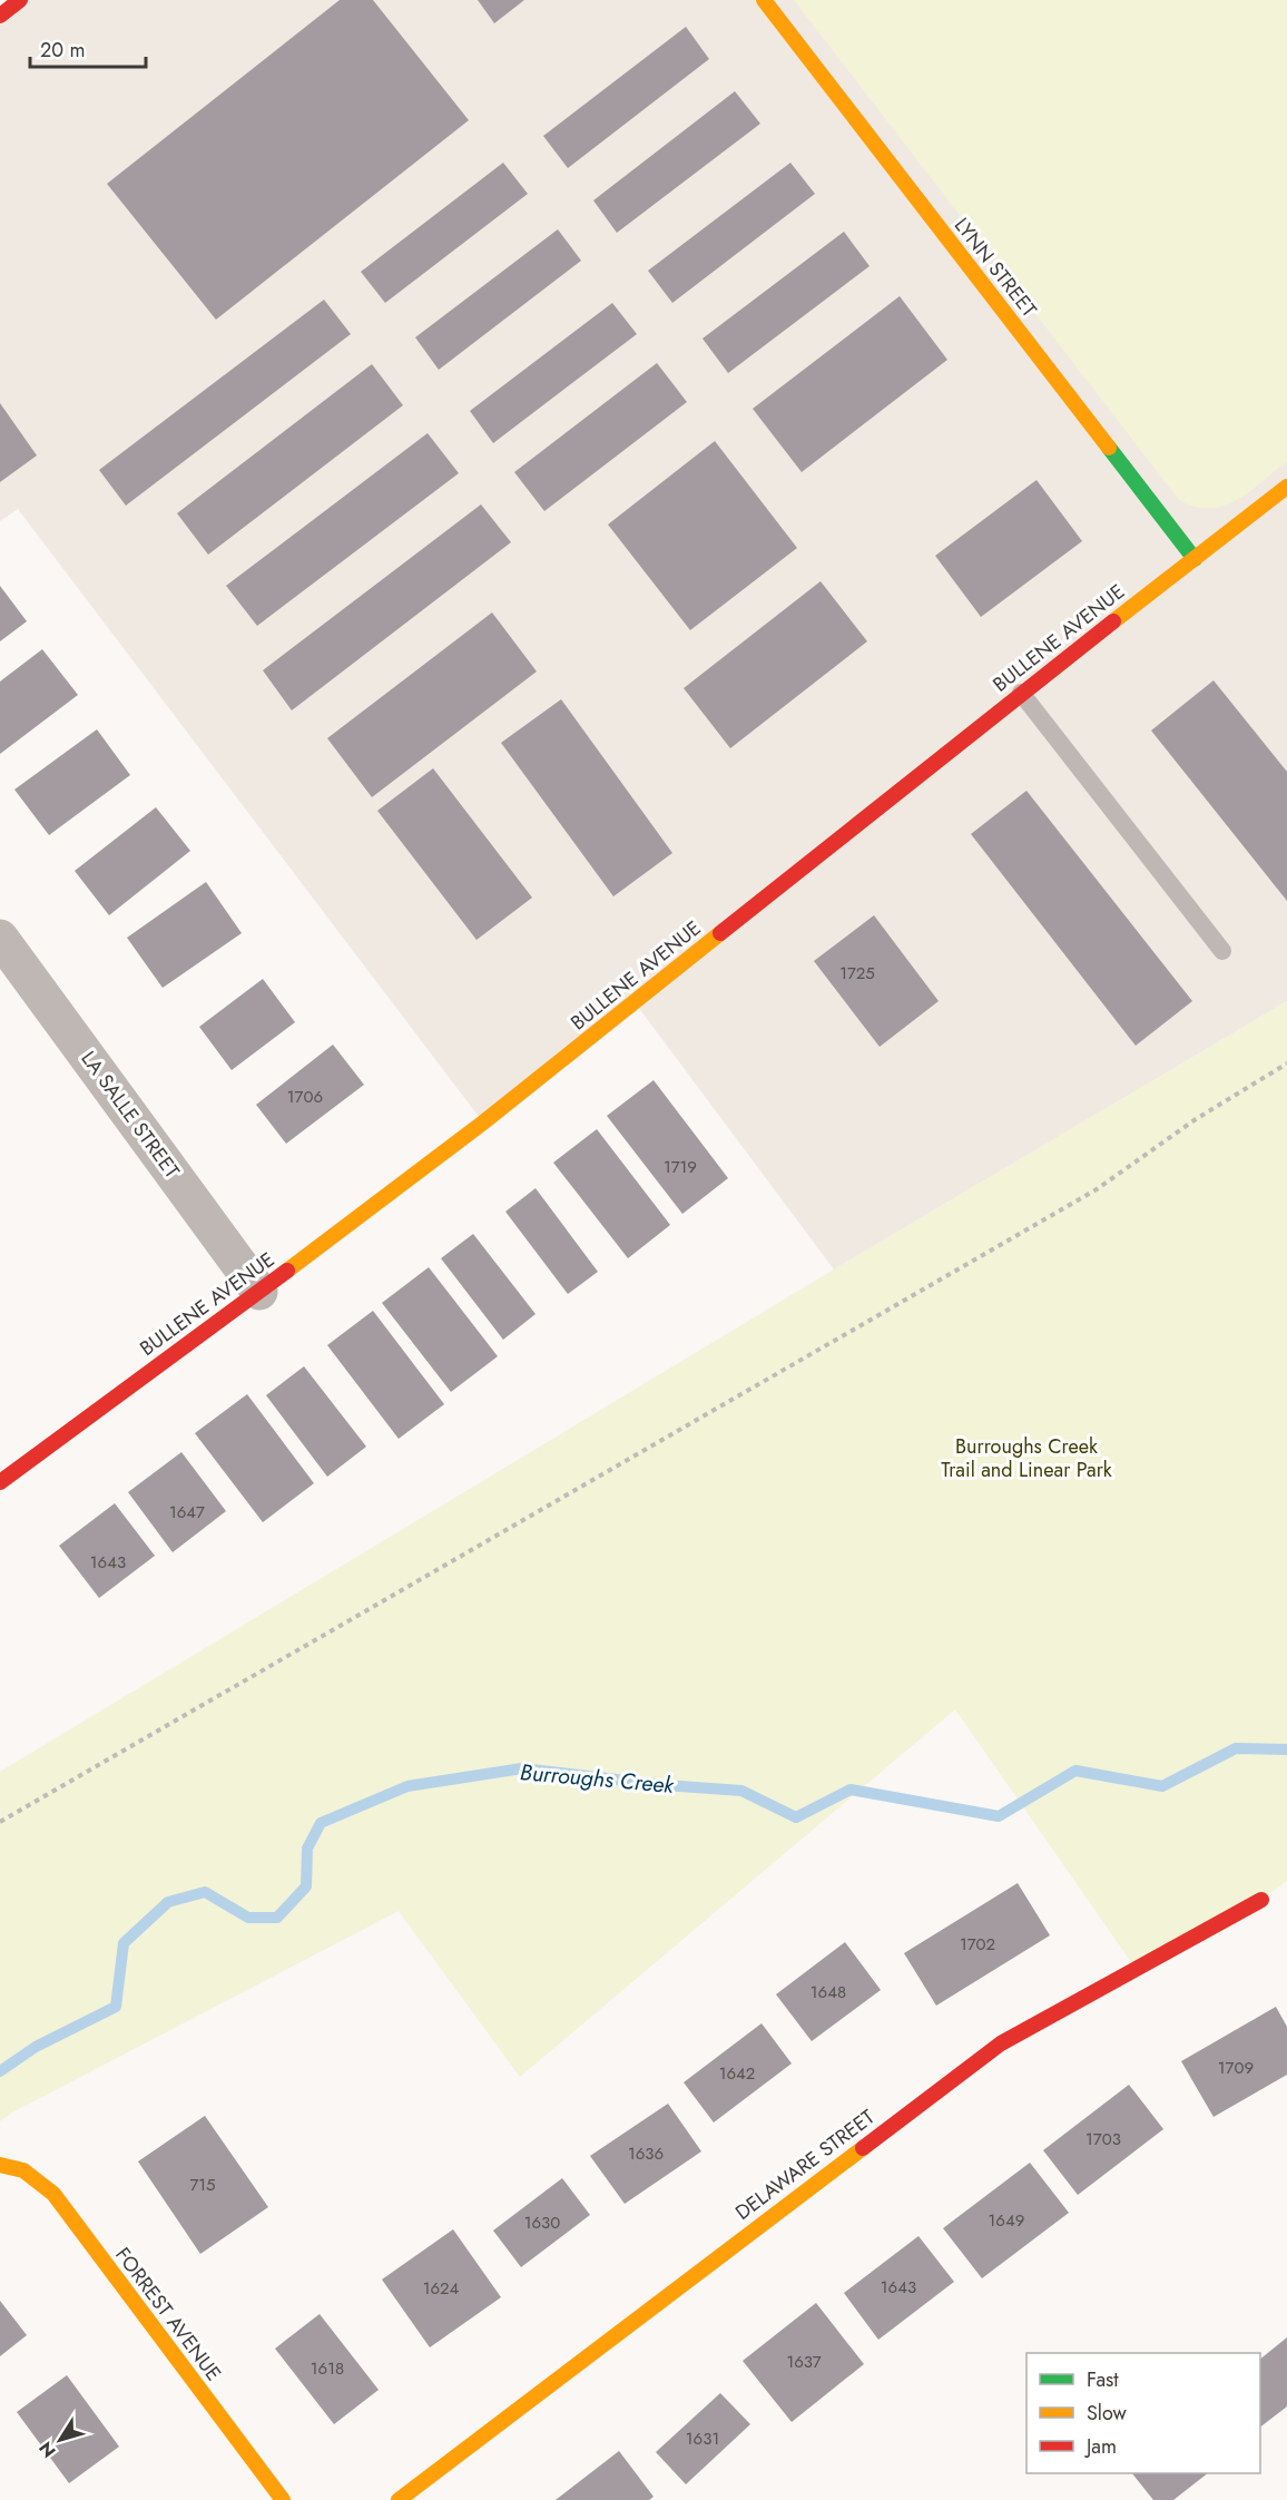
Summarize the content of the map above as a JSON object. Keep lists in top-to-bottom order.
{
  "streets": {
    "street": [
      "LYNN STREET",
      "BULLENE AVENUE",
      "LA SALLE STREET",
      "DELAWARE STREET",
      "FORREST AVENUE"
    ]
  },
  "crossings": [
    ["LYNN STREET", "BULLENE AVENUE"],
    ["BULLENE AVENUE", "LA SALLE STREET"]
  ],
  "water": ["Burroughs Creek"],
  "parks": ["Burroughs Creek Trail and Linear Park"],
  "house_numbers": [
    "1725",
    "1706",
    "1719",
    "1647",
    "1643",
    "1702",
    "1648",
    "1709",
    "1642",
    "1703",
    "1636",
    "715",
    "1649",
    "1630",
    "1643",
    "1624",
    "1637",
    "1618",
    "1631"
  ],
  "legend": ["Fast", "Slow", "Jam"],
  "scale_bar": "20 m",
  "north": "bottom left"
}
